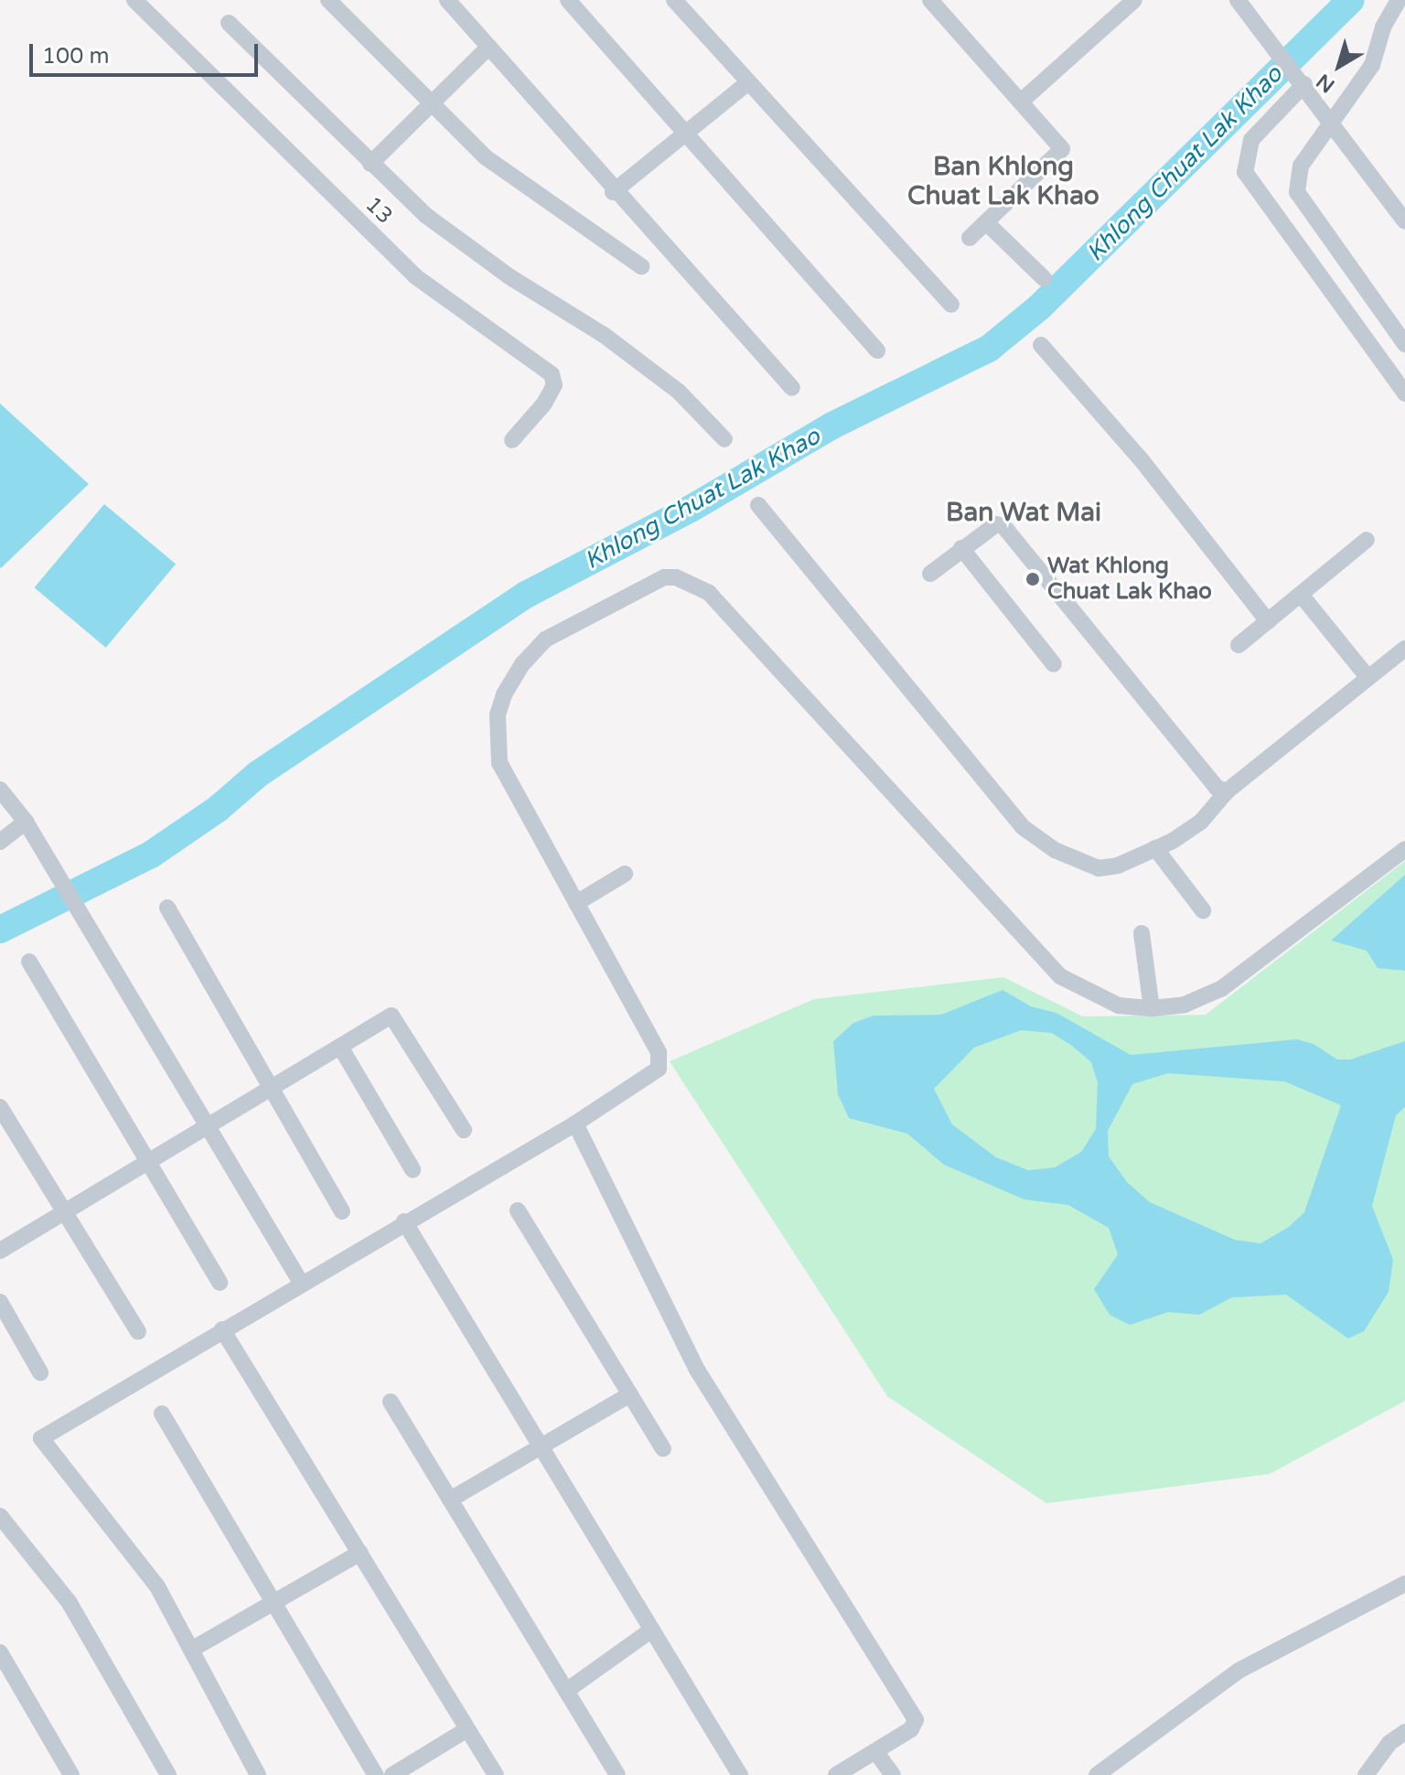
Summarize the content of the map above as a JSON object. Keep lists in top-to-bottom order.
{
  "streets": {
    "street": ["13"]
  },
  "districts": ["Ban Khlong Chuat Lak Khao", "Ban Wat Mai"],
  "water": ["Khlong Chuat Lak Khao"],
  "places": ["Wat Khlong Chuat Lak Khao"],
  "scale_bar": "100 m",
  "north": "bottom left"
}
